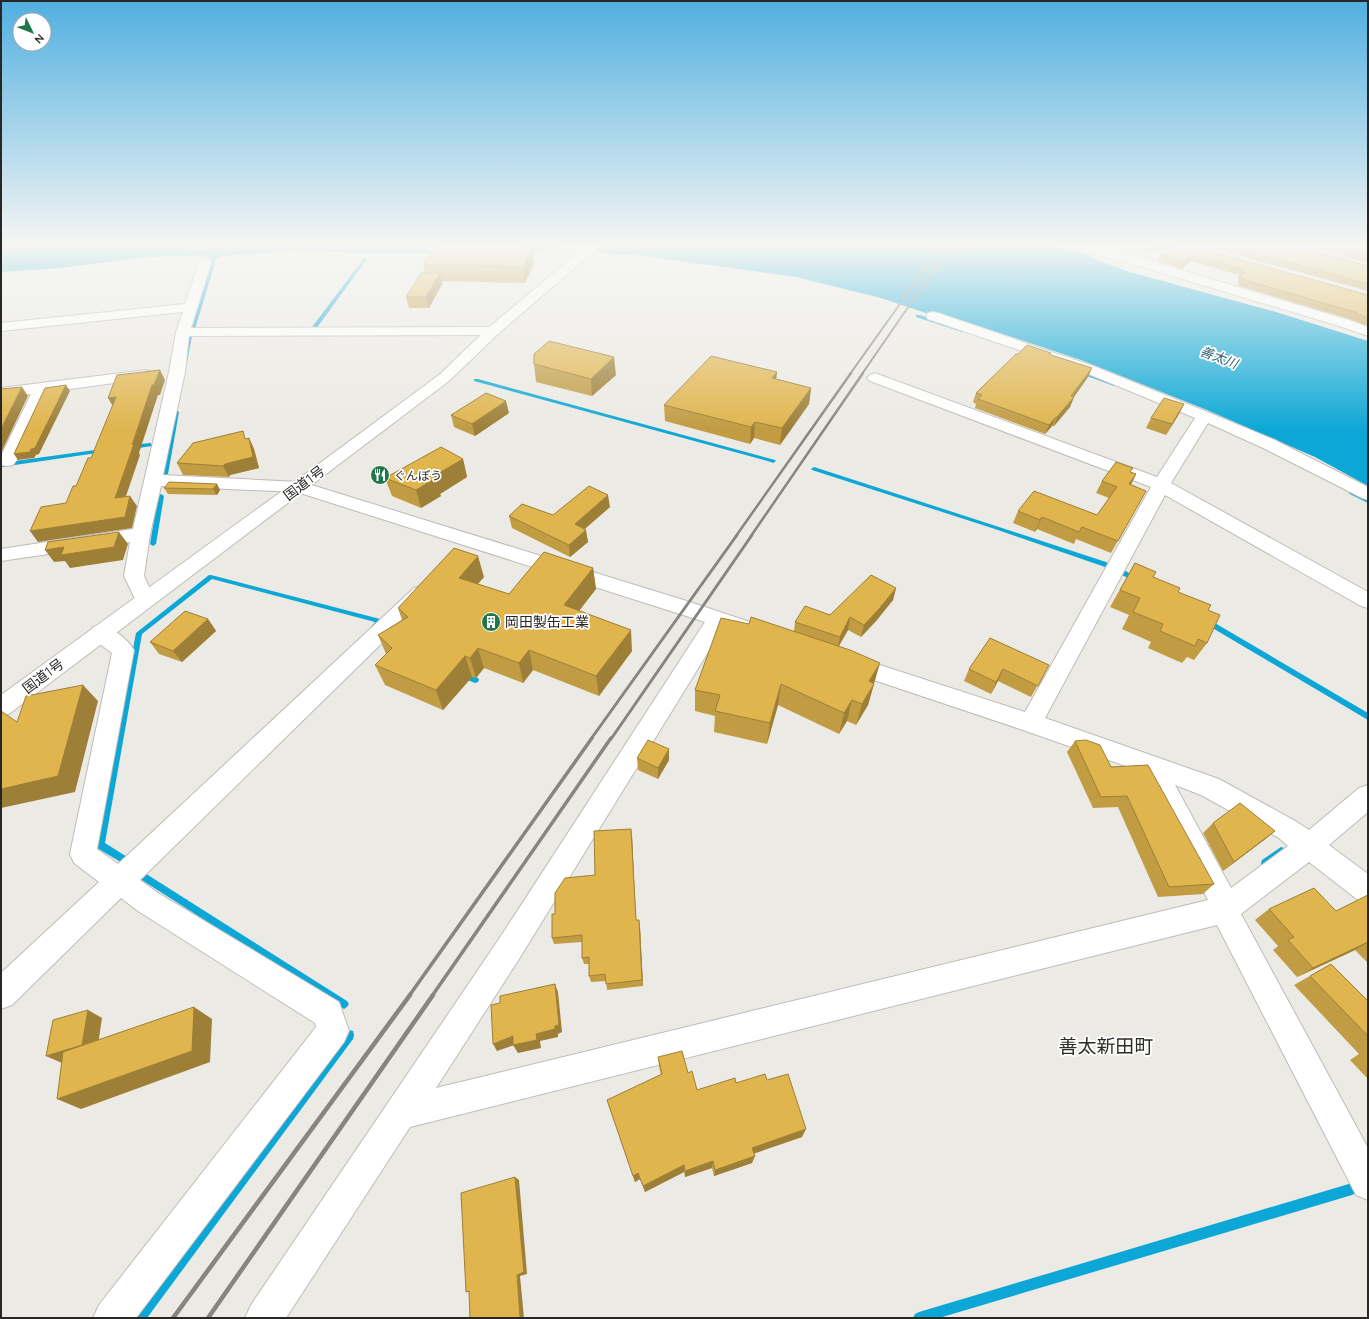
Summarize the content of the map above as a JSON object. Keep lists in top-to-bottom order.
{
  "streets": {
    "main road": ["国道1号"]
  },
  "districts": ["善太新田町"],
  "water": ["善太川"],
  "places": {
    "restaurant": ["ぐんぽう"],
    "building": ["岡田製缶工業"]
  },
  "north": "bottom right"
}
